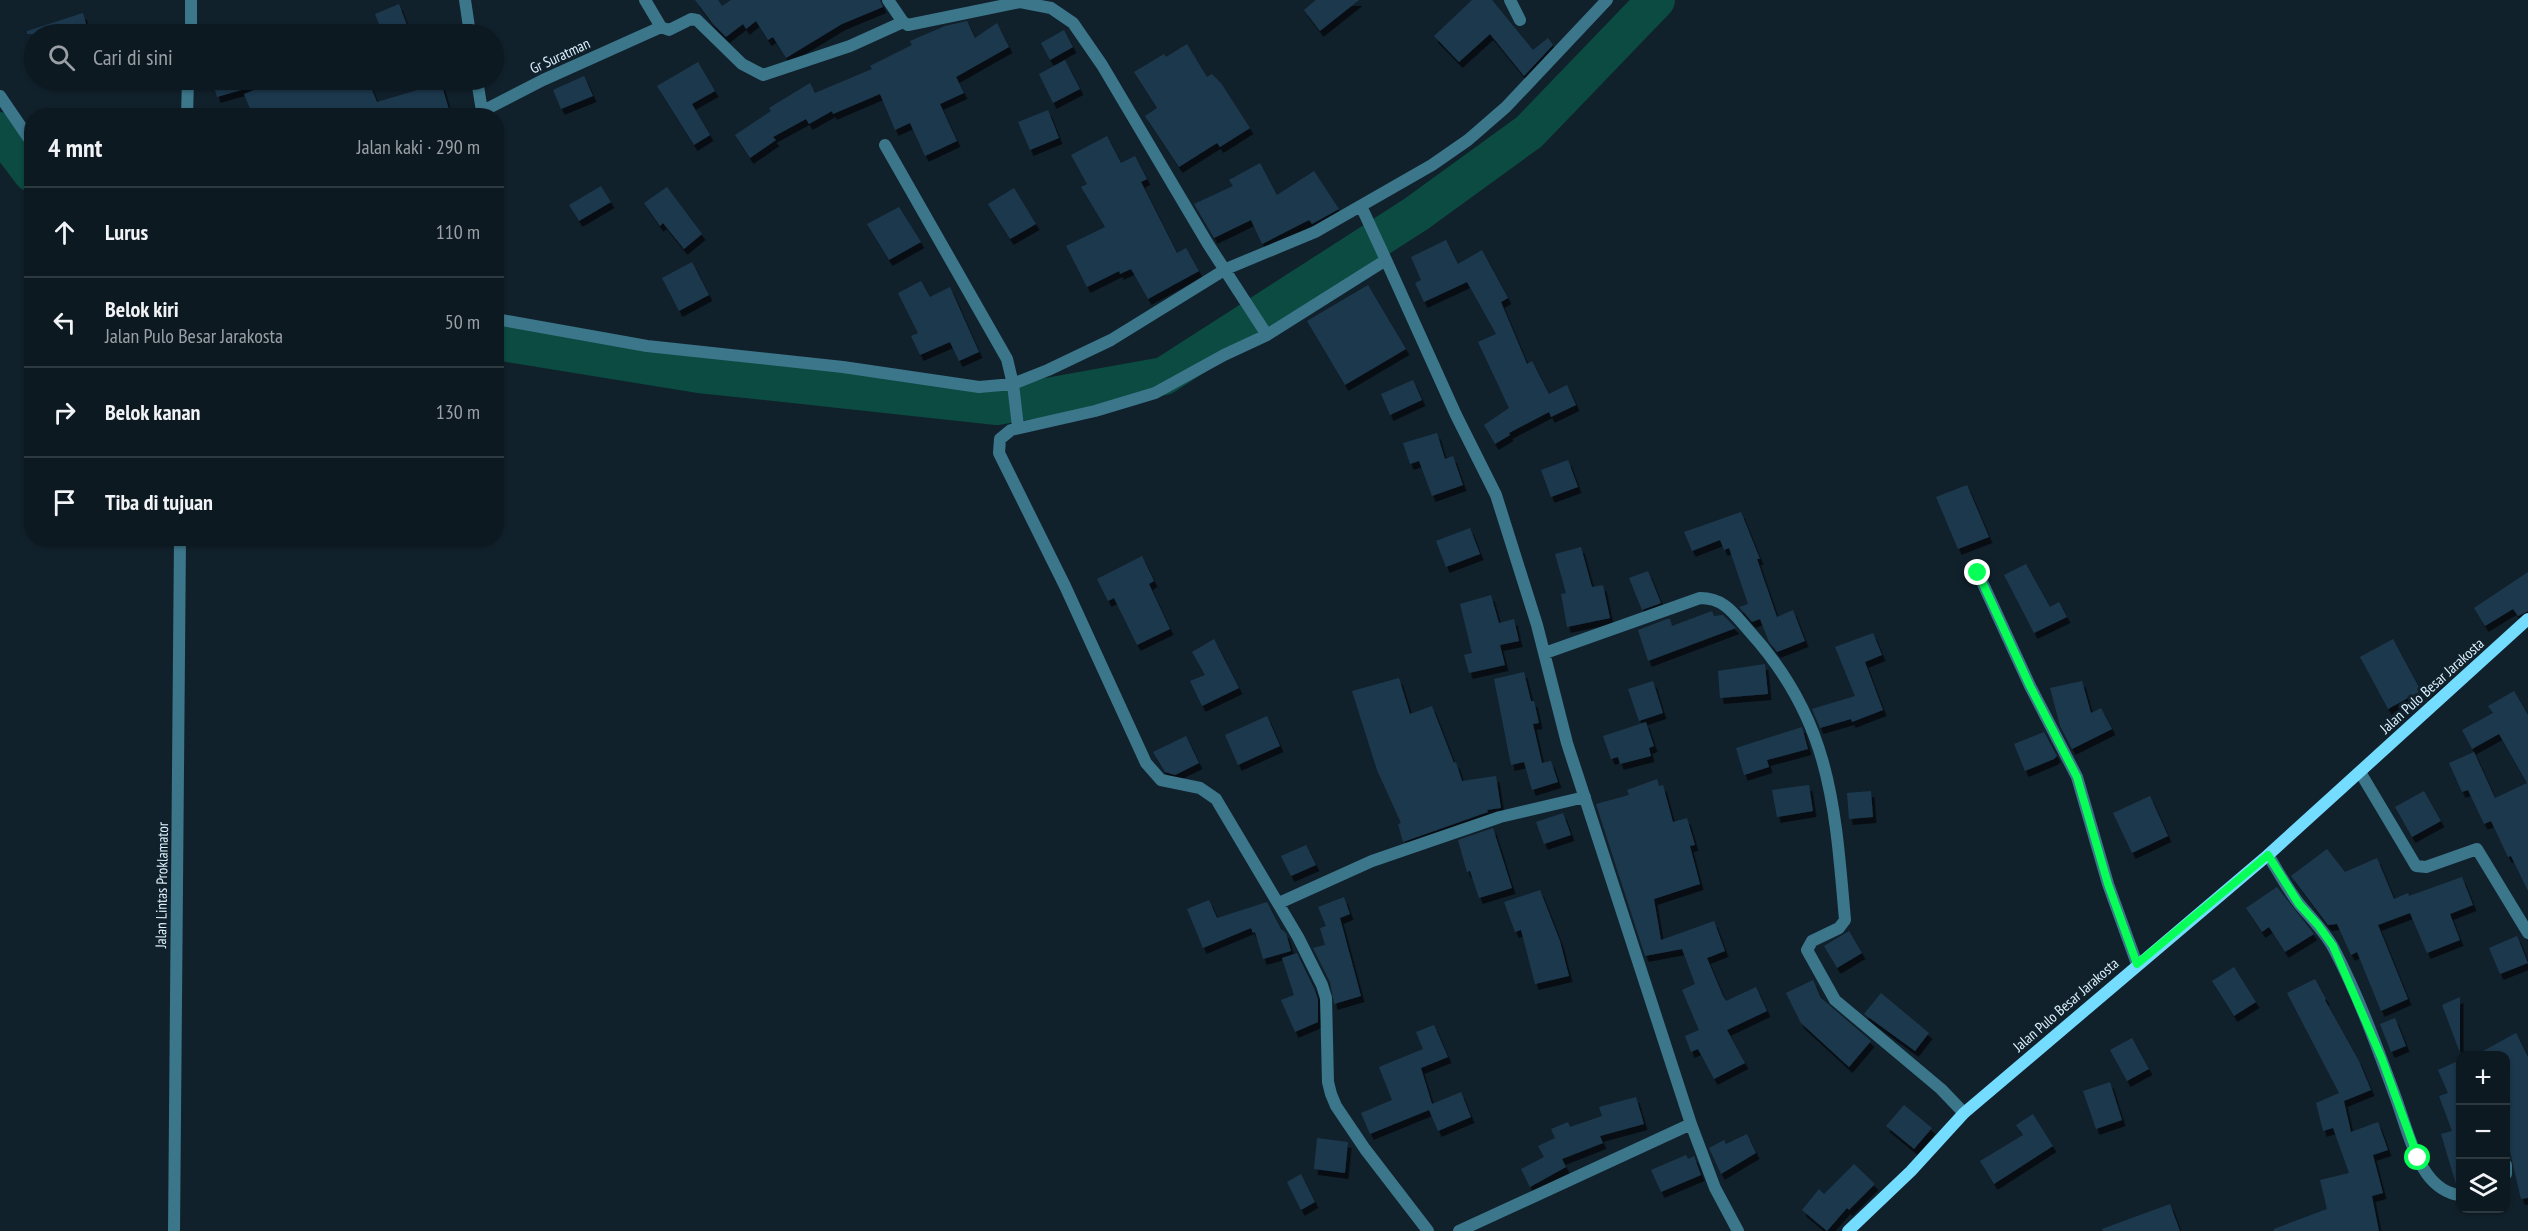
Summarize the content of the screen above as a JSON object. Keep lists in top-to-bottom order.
{
  "streets": {
    "street": ["Gr Suratman", "Jalan Pulo Besar Jarakosta", "Jalan Lintas Proklamator"]
  },
  "page": {
    "search": "Cari di sini",
    "heading": ["4 mnt", "Jalan kaki · 290 m"],
    "list": [
      ["Lurus", "110 m"],
      ["Belok kiri", "Jalan Pulo Besar Jarakosta", "50 m"],
      ["Belok kanan", "130 m"],
      "Tiba di tujuan"
    ],
    "map_buttons": ["+", "−"]
  }
}
